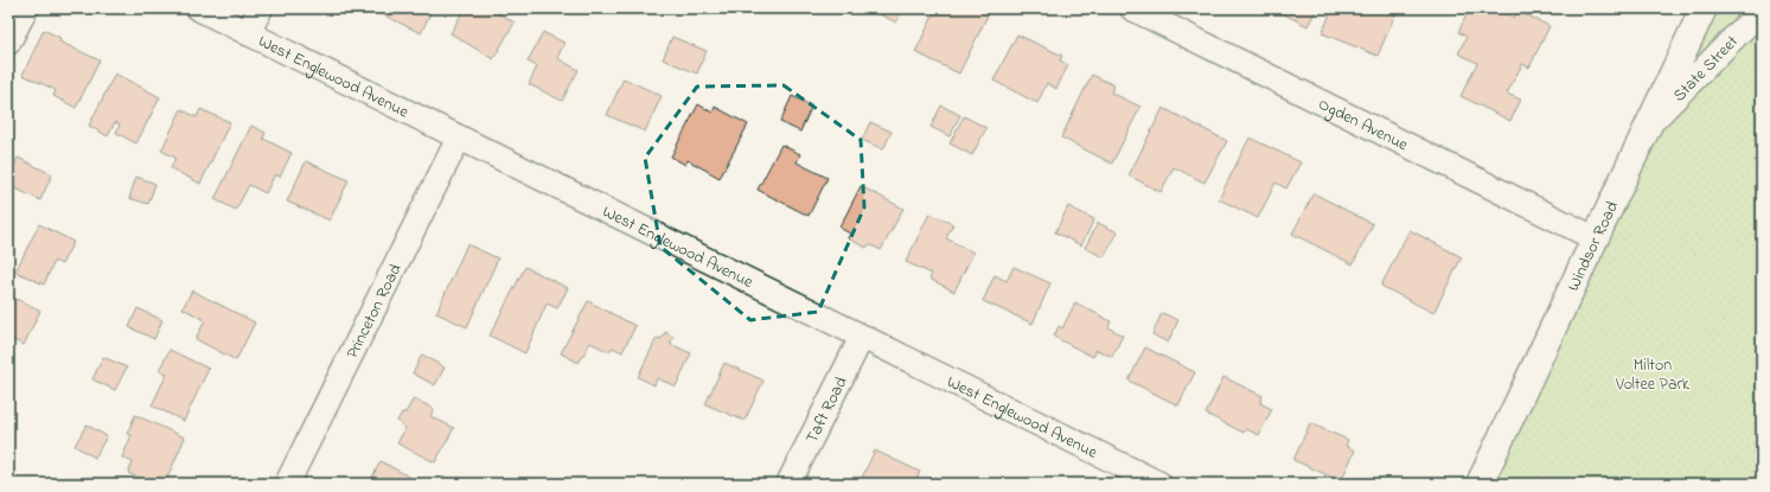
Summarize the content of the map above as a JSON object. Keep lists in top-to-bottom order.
{
  "streets": {
    "street": [
      "State Street",
      "West Englewood Avenue",
      "Ogden Avenue",
      "Windsor Road",
      "Princeton Road",
      "Taft Road"
    ]
  },
  "crossings": [
    ["State Street", "Windsor Road"],
    ["West Englewood Avenue", "Princeton Road"],
    ["West Englewood Avenue", "Taft Road"],
    ["Ogden Avenue", "Windsor Road"]
  ],
  "parks": ["Milton Voltee Park"]
}
